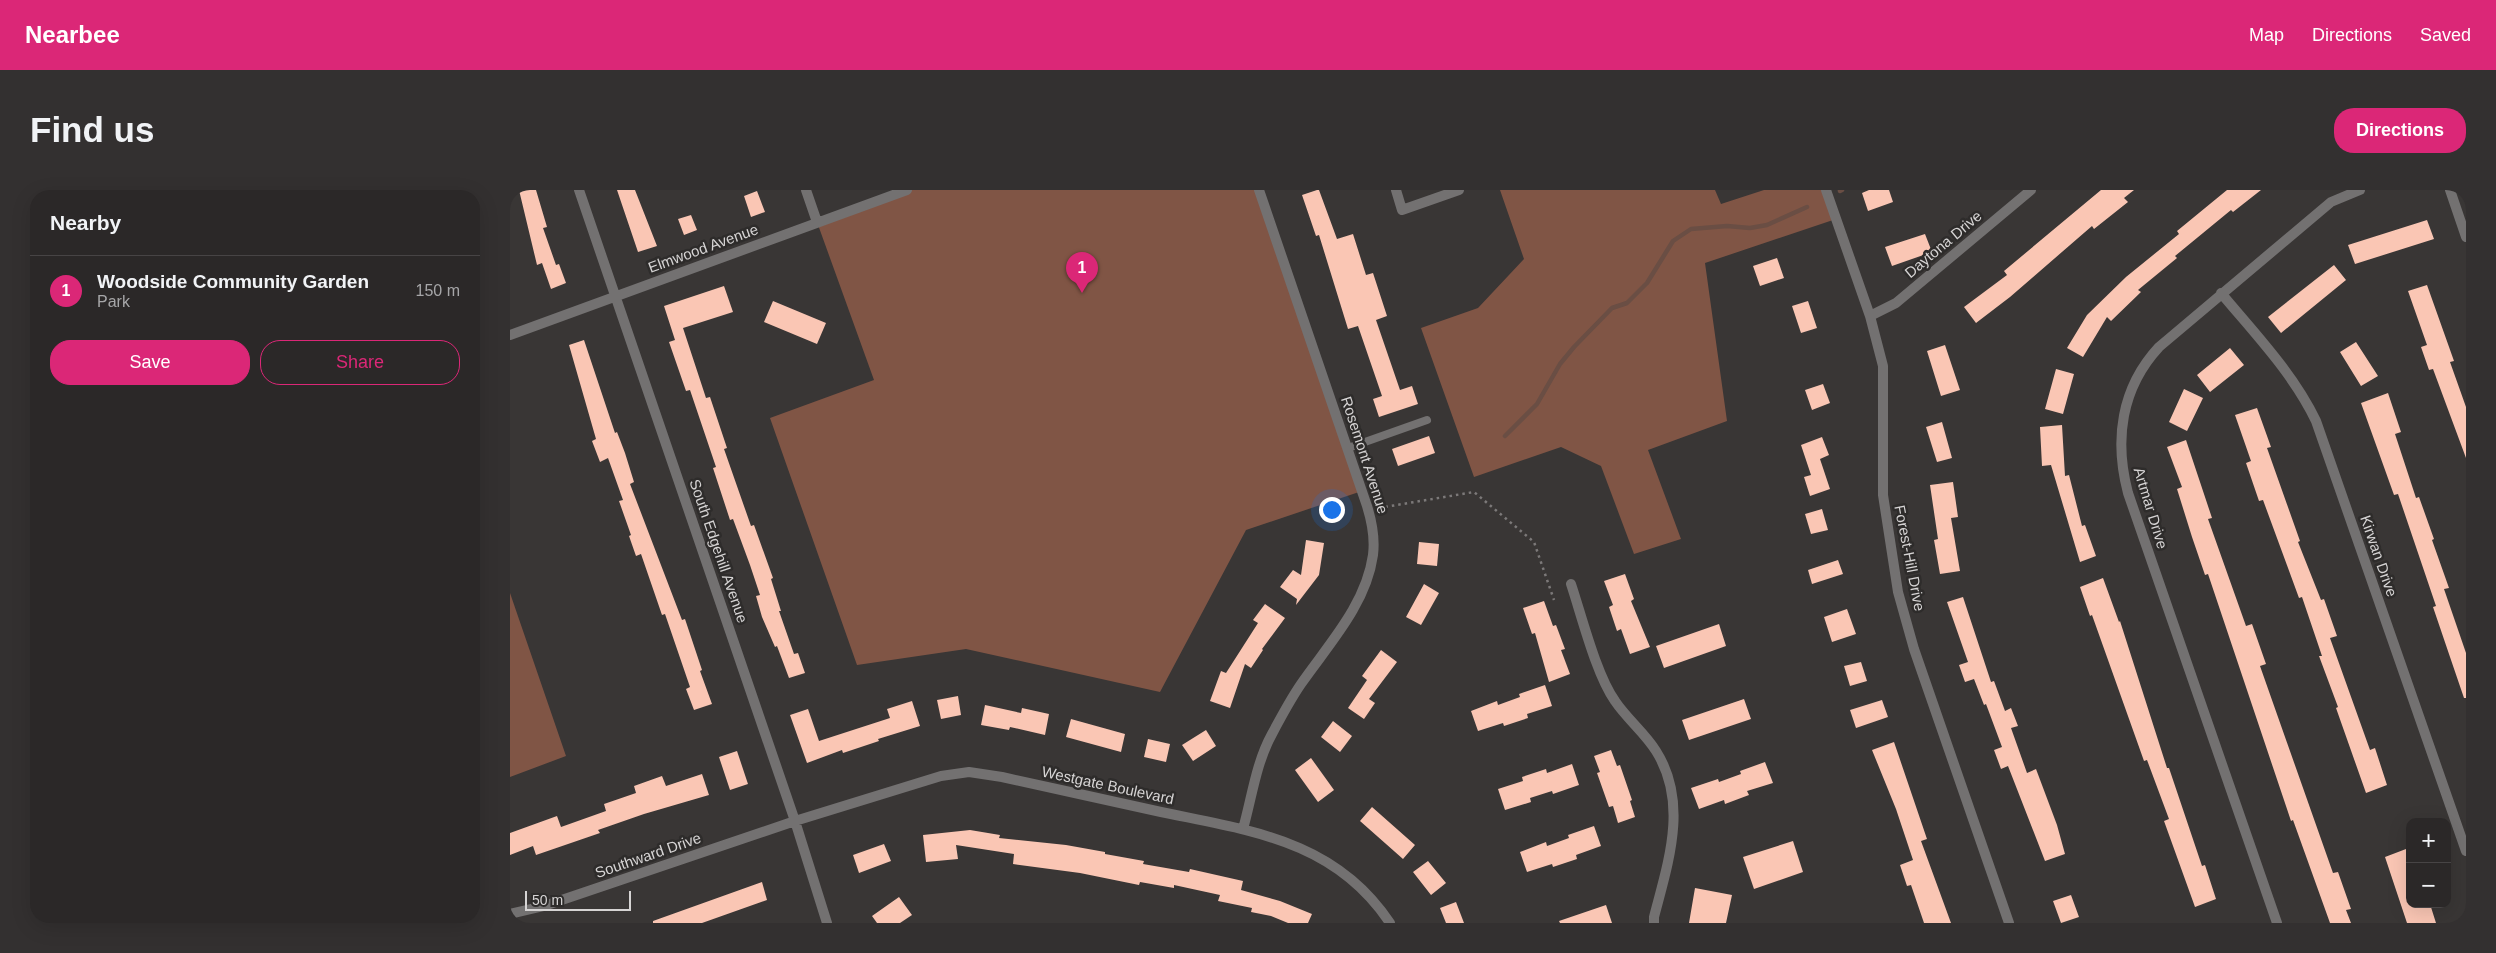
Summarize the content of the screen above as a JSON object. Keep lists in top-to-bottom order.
{
  "streets": {
    "street": [
      "Daytona Drive",
      "Elmwood Avenue",
      "Rosemont Avenue",
      "Artmar Drive",
      "South Edgehill Avenue",
      "Kirwan Drive",
      "Forest-Hill Drive",
      "Westgate Boulevard",
      "Southward Drive"
    ]
  },
  "crossings": [
    ["Daytona Drive", "Forest-Hill Drive"],
    ["Elmwood Avenue", "South Edgehill Avenue"],
    ["Rosemont Avenue", "Westgate Boulevard"],
    ["Artmar Drive", "Kirwan Drive"],
    ["South Edgehill Avenue", "Westgate Boulevard"],
    ["South Edgehill Avenue", "Southward Drive"],
    ["Westgate Boulevard", "Southward Drive"]
  ],
  "scale_bar": "50 m",
  "page": {
    "header": "Nearbee",
    "nav": ["Map", "Directions", "Saved"],
    "buttons": [
      "Directions",
      ["Save", "Share"]
    ],
    "title": "Find us",
    "heading": "Nearby",
    "pins": "1",
    "list": [
      {
        "mark": "1",
        "name": "Woodside Community Garden",
        "note": "Park",
        "value": "150 m"
      }
    ],
    "map_buttons": ["+", "−"],
    "scale": "50 m"
  }
}
